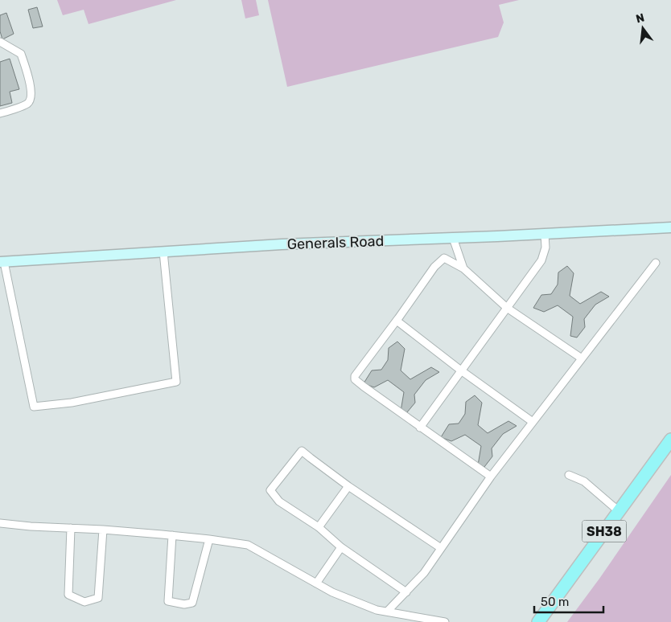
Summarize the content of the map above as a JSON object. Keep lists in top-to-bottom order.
{
  "streets": {
    "main road": ["SH38"],
    "street": ["Generals Road"]
  },
  "scale_bar": "50 m",
  "north": "top"
}
